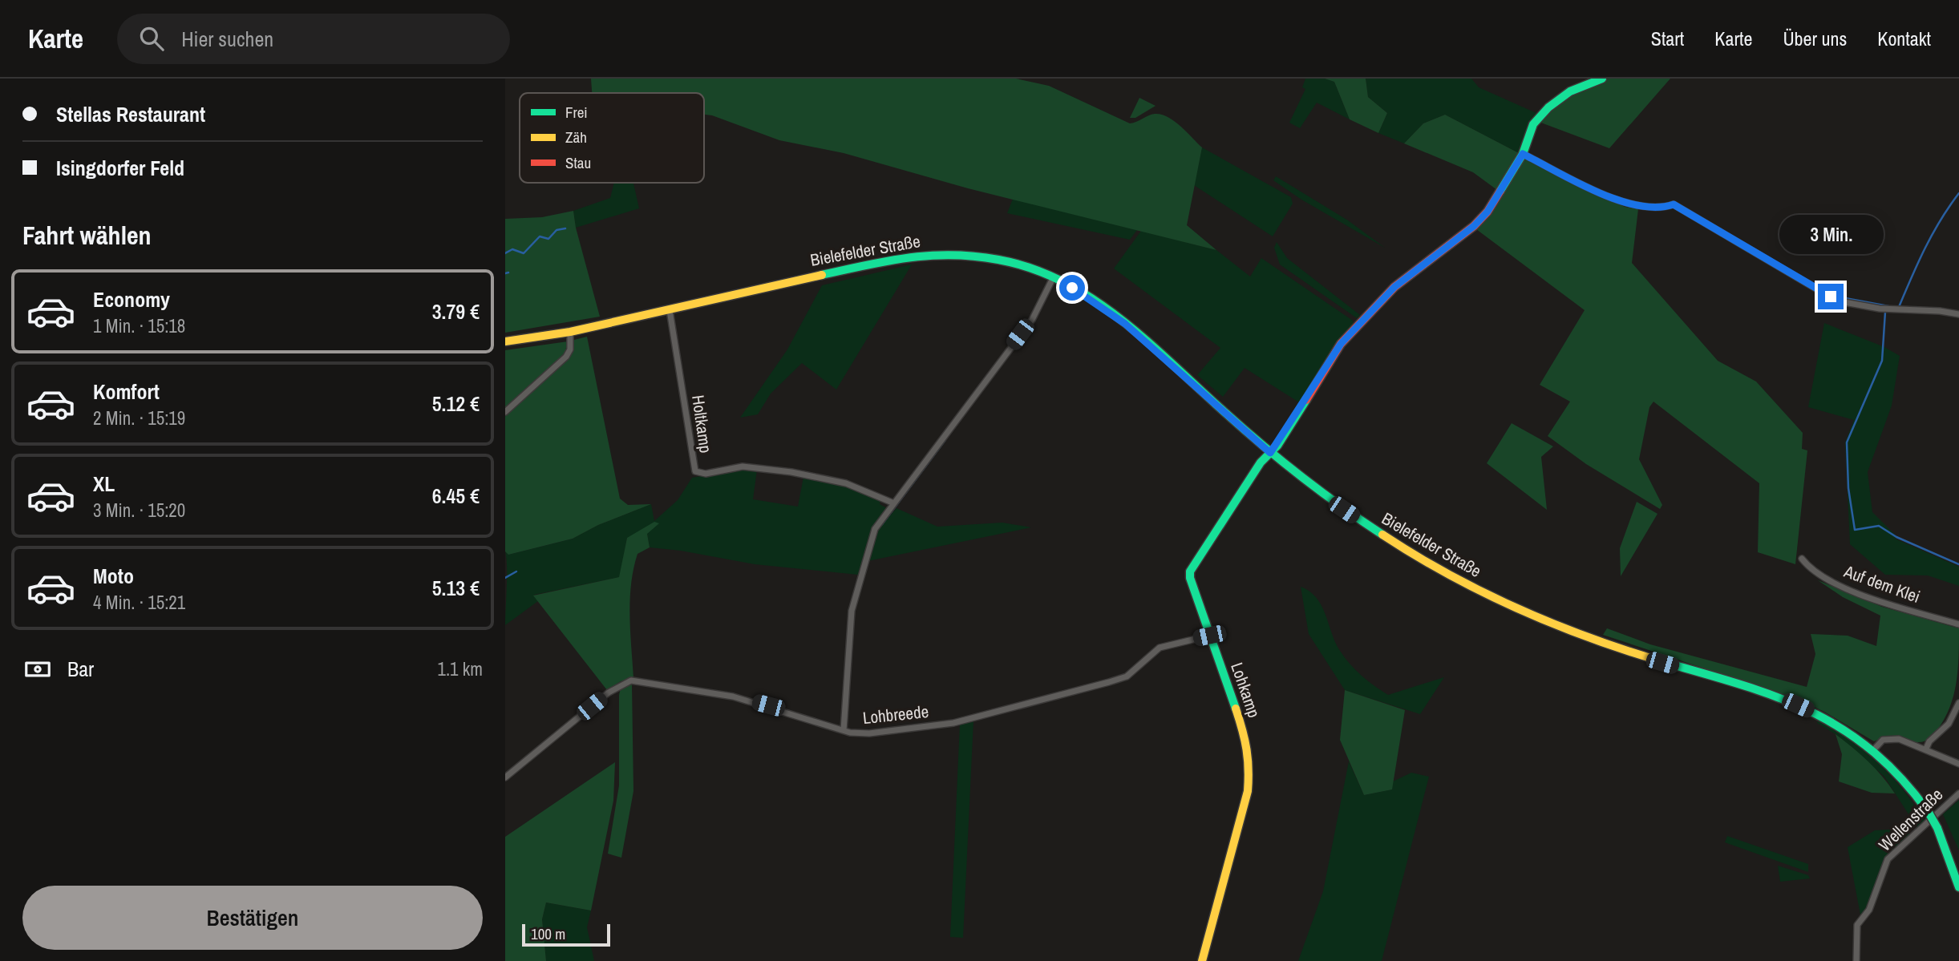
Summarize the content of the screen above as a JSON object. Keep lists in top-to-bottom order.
{
  "streets": {
    "main road": ["Bielefelder Straße", "Lohkamp"],
    "street": [
      "Holtkamp",
      "Auf dem Klei",
      "Lohbreede",
      "Wellenstraße"
    ]
  },
  "crossings": [
    ["Bielefelder Straße", "Holtkamp"],
    ["Bielefelder Straße", "Lohkamp"],
    ["Lohkamp", "Lohbreede"]
  ],
  "legend": ["Frei", "Zäh", "Stau"],
  "scale_bar": "100 m",
  "page": {
    "header": "Karte",
    "search": "Hier suchen",
    "nav": [
      "Start",
      "Karte",
      "Über uns",
      "Kontakt"
    ],
    "banner": ["Stellas Restaurant", "Isingdorfer Feld"],
    "heading": "Fahrt wählen",
    "bubble": "3 Min.",
    "list": [
      {
        "name": "Economy",
        "note": "1 Min. · 15:18",
        "value": "3.79 €"
      },
      {
        "name": "Komfort",
        "note": "2 Min. · 15:19",
        "value": "5.12 €"
      },
      {
        "name": "XL",
        "note": "3 Min. · 15:20",
        "value": "6.45 €"
      },
      {
        "name": "Moto",
        "note": "4 Min. · 15:21",
        "value": "5.13 €"
      }
    ],
    "pay": ["Bar", "1.1 km"],
    "buttons": "Bestätigen",
    "scale": "100 m"
  }
}
